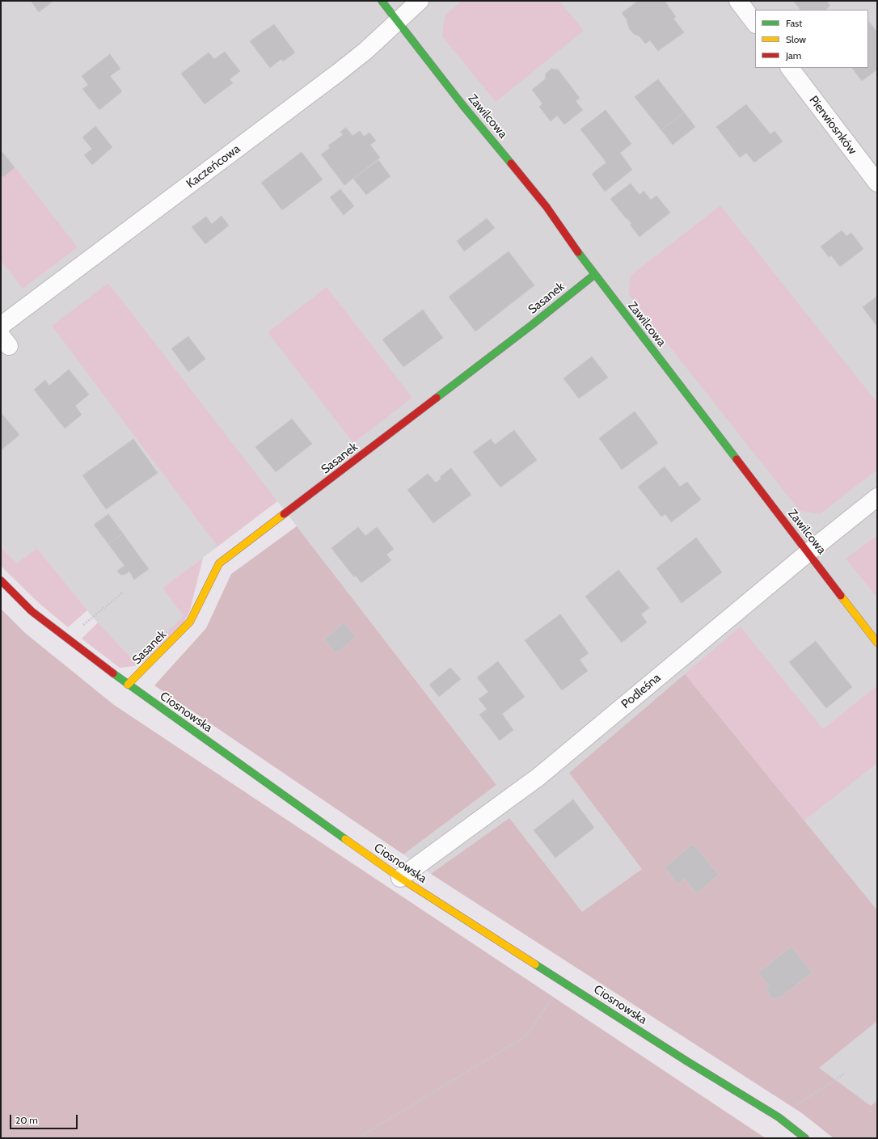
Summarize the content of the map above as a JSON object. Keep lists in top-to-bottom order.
{
  "streets": {
    "street": [
      "Zawilcowa",
      "Pierwiosnków",
      "Kaczeńcowa",
      "Sasanek",
      "Podleśna",
      "Ciosnowska"
    ]
  },
  "crossings": [
    ["Zawilcowa", "Kaczeńcowa"],
    ["Zawilcowa", "Sasanek"],
    ["Zawilcowa", "Podleśna"],
    ["Sasanek", "Ciosnowska"],
    ["Podleśna", "Ciosnowska"]
  ],
  "legend": ["Fast", "Slow", "Jam"],
  "scale_bar": "20 m"
}
